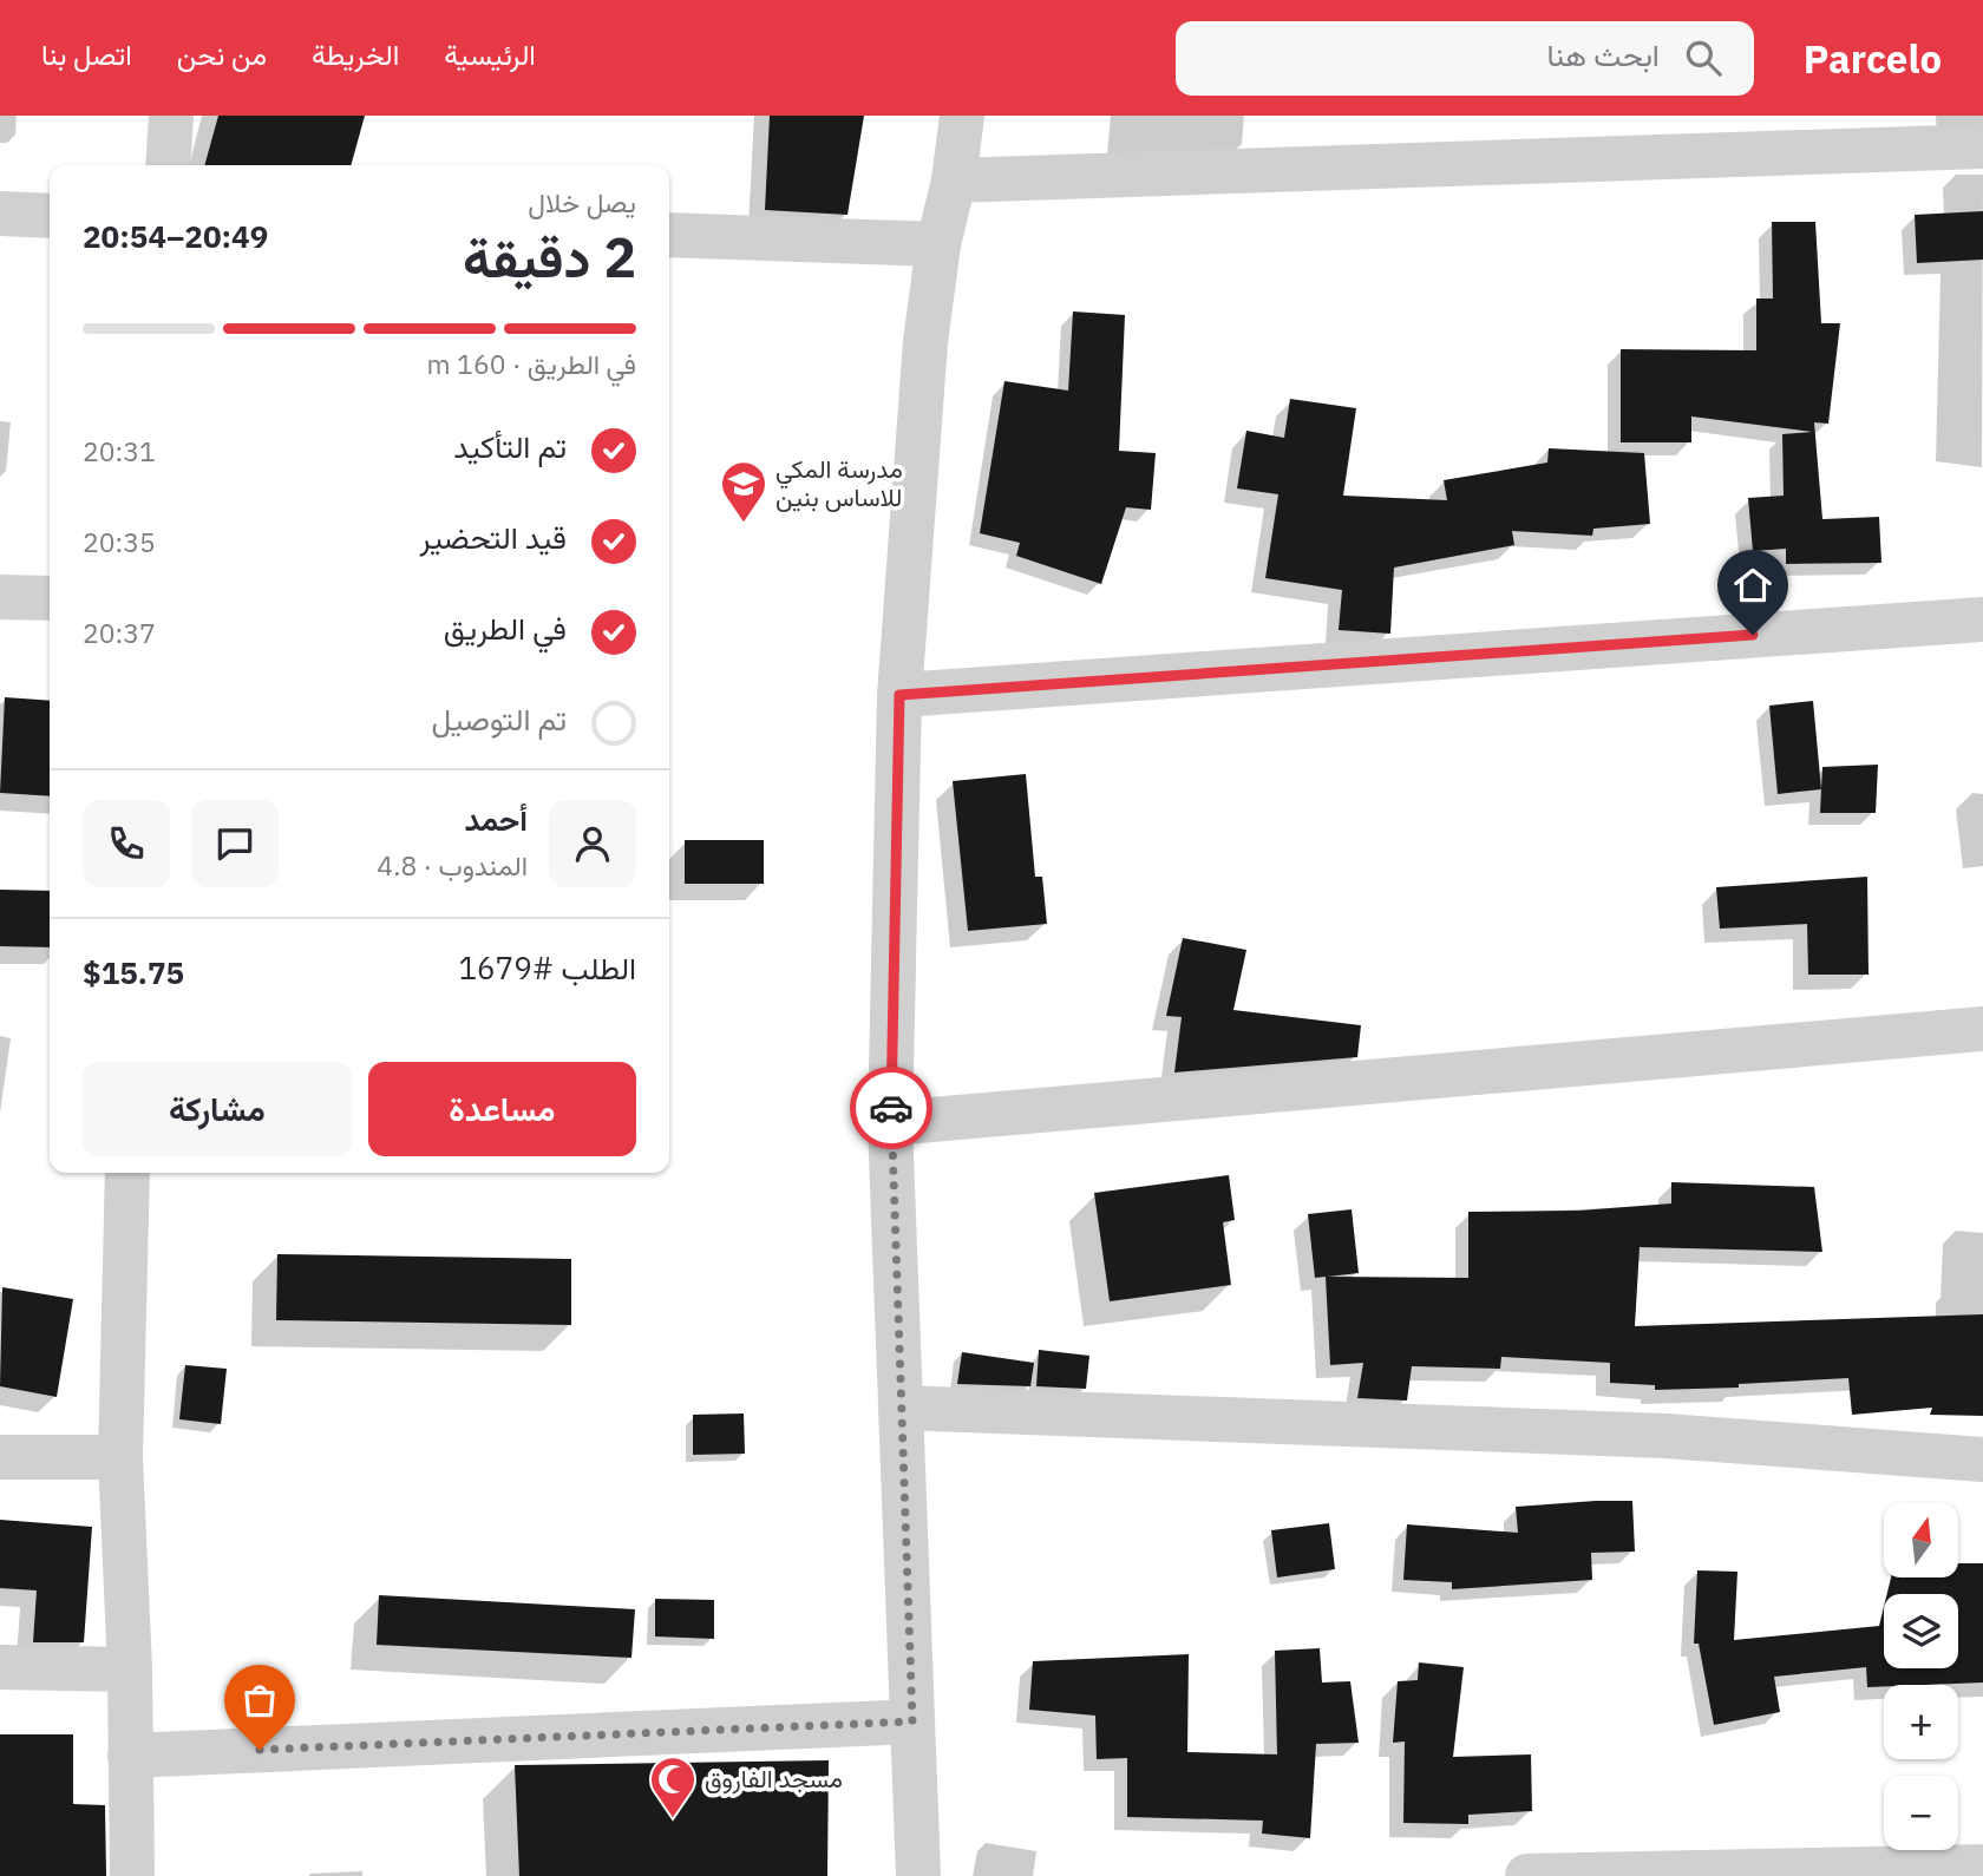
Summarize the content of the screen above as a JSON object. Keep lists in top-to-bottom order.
{
  "places": {
    "school or university": ["مدرسة المكي للاساس بنين"],
    "mosque": ["مسجد الفاروق"]
  },
  "north": "top",
  "page": {
    "header": "Parcelo",
    "search": "ابحث هنا",
    "nav": [
      "الرئيسية",
      "الخريطة",
      "من نحن",
      "اتصل بنا"
    ],
    "heading": ["2 دقيقة", "يصل خلال", "20:49–20:54"],
    "panel": [
      "أحمد",
      "المندوب · 4.8",
      "الطلب #1679",
      "$15.75"
    ],
    "bar": "في الطريق · 160 m",
    "list": [
      ["تم التأكيد", "20:31"],
      ["قيد التحضير", "20:35"],
      ["في الطريق", "20:37"],
      "تم التوصيل"
    ],
    "buttons": ["مساعدة", "مشاركة"],
    "map_buttons": ["+", "−"]
  }
}
